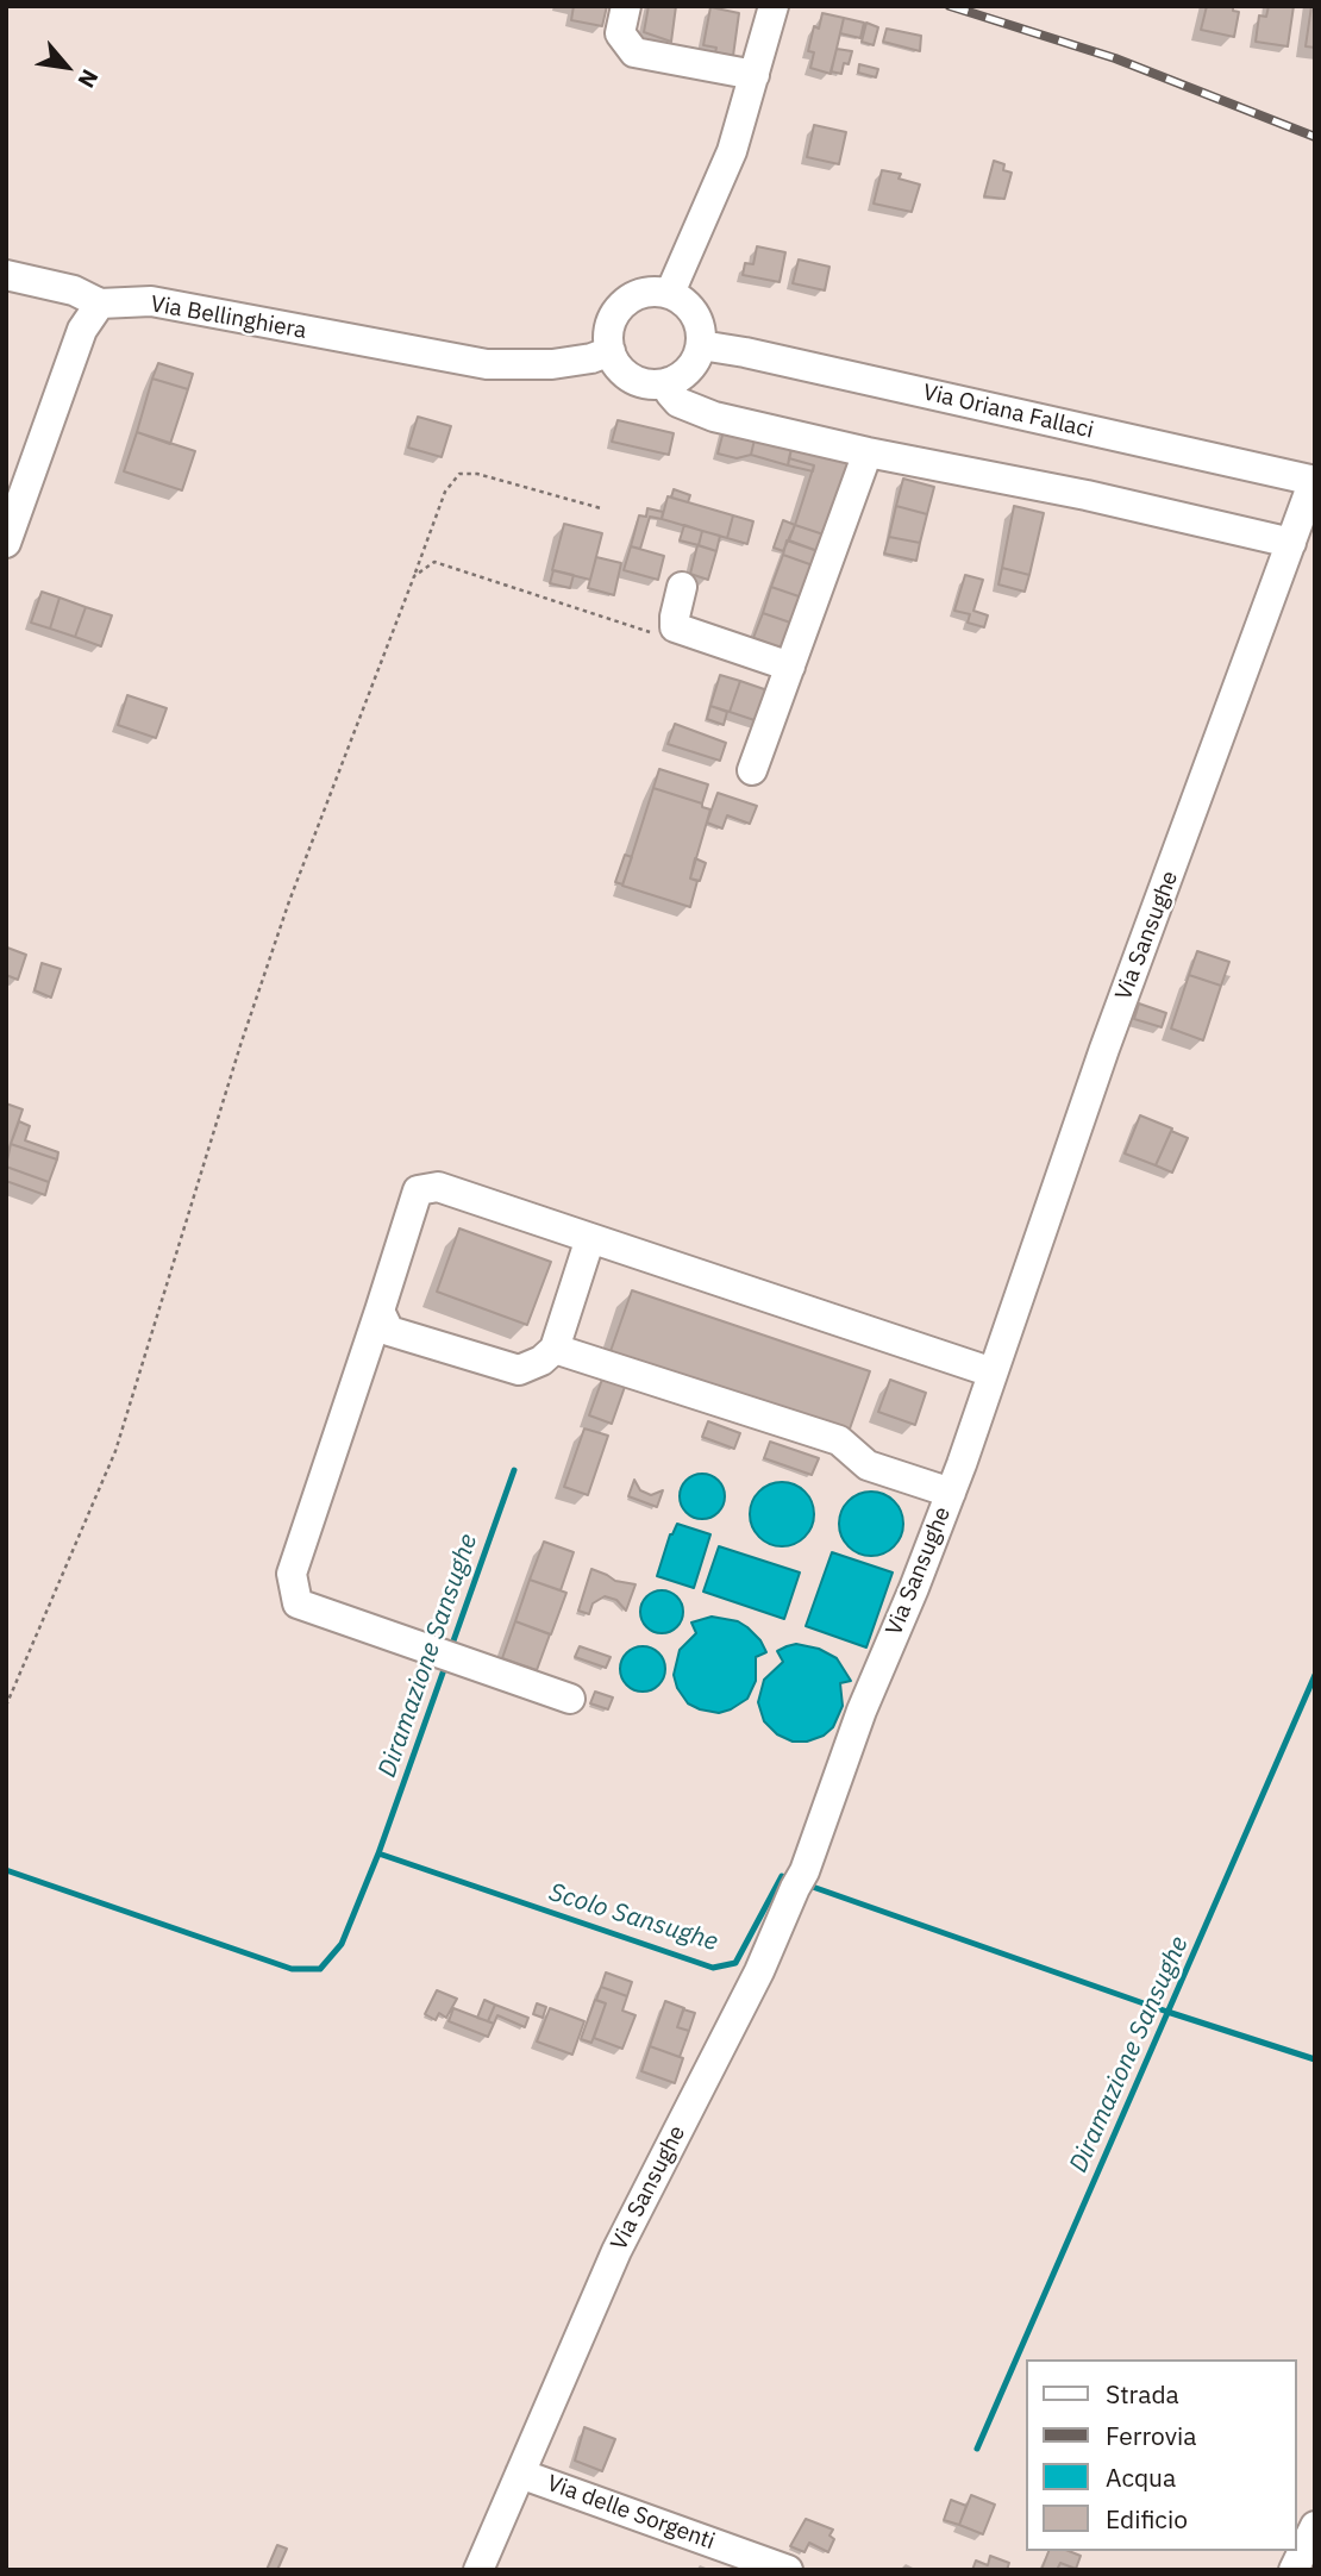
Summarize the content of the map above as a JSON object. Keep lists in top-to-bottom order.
{
  "streets": {
    "street": [
      "Via Bellinghiera",
      "Via Oriana Fallaci",
      "Via Sansughe",
      "Via delle Sorgenti"
    ]
  },
  "crossings": [
    ["Via Bellinghiera", "Via Oriana Fallaci"],
    ["Via Oriana Fallaci", "Via Sansughe"],
    ["Via Sansughe", "Via delle Sorgenti"]
  ],
  "water": ["Diramazione Sansughe", "Scolo Sansughe"],
  "legend": [
    "Strada",
    "Ferrovia",
    "Acqua",
    "Edificio"
  ],
  "north": "bottom right"
}
